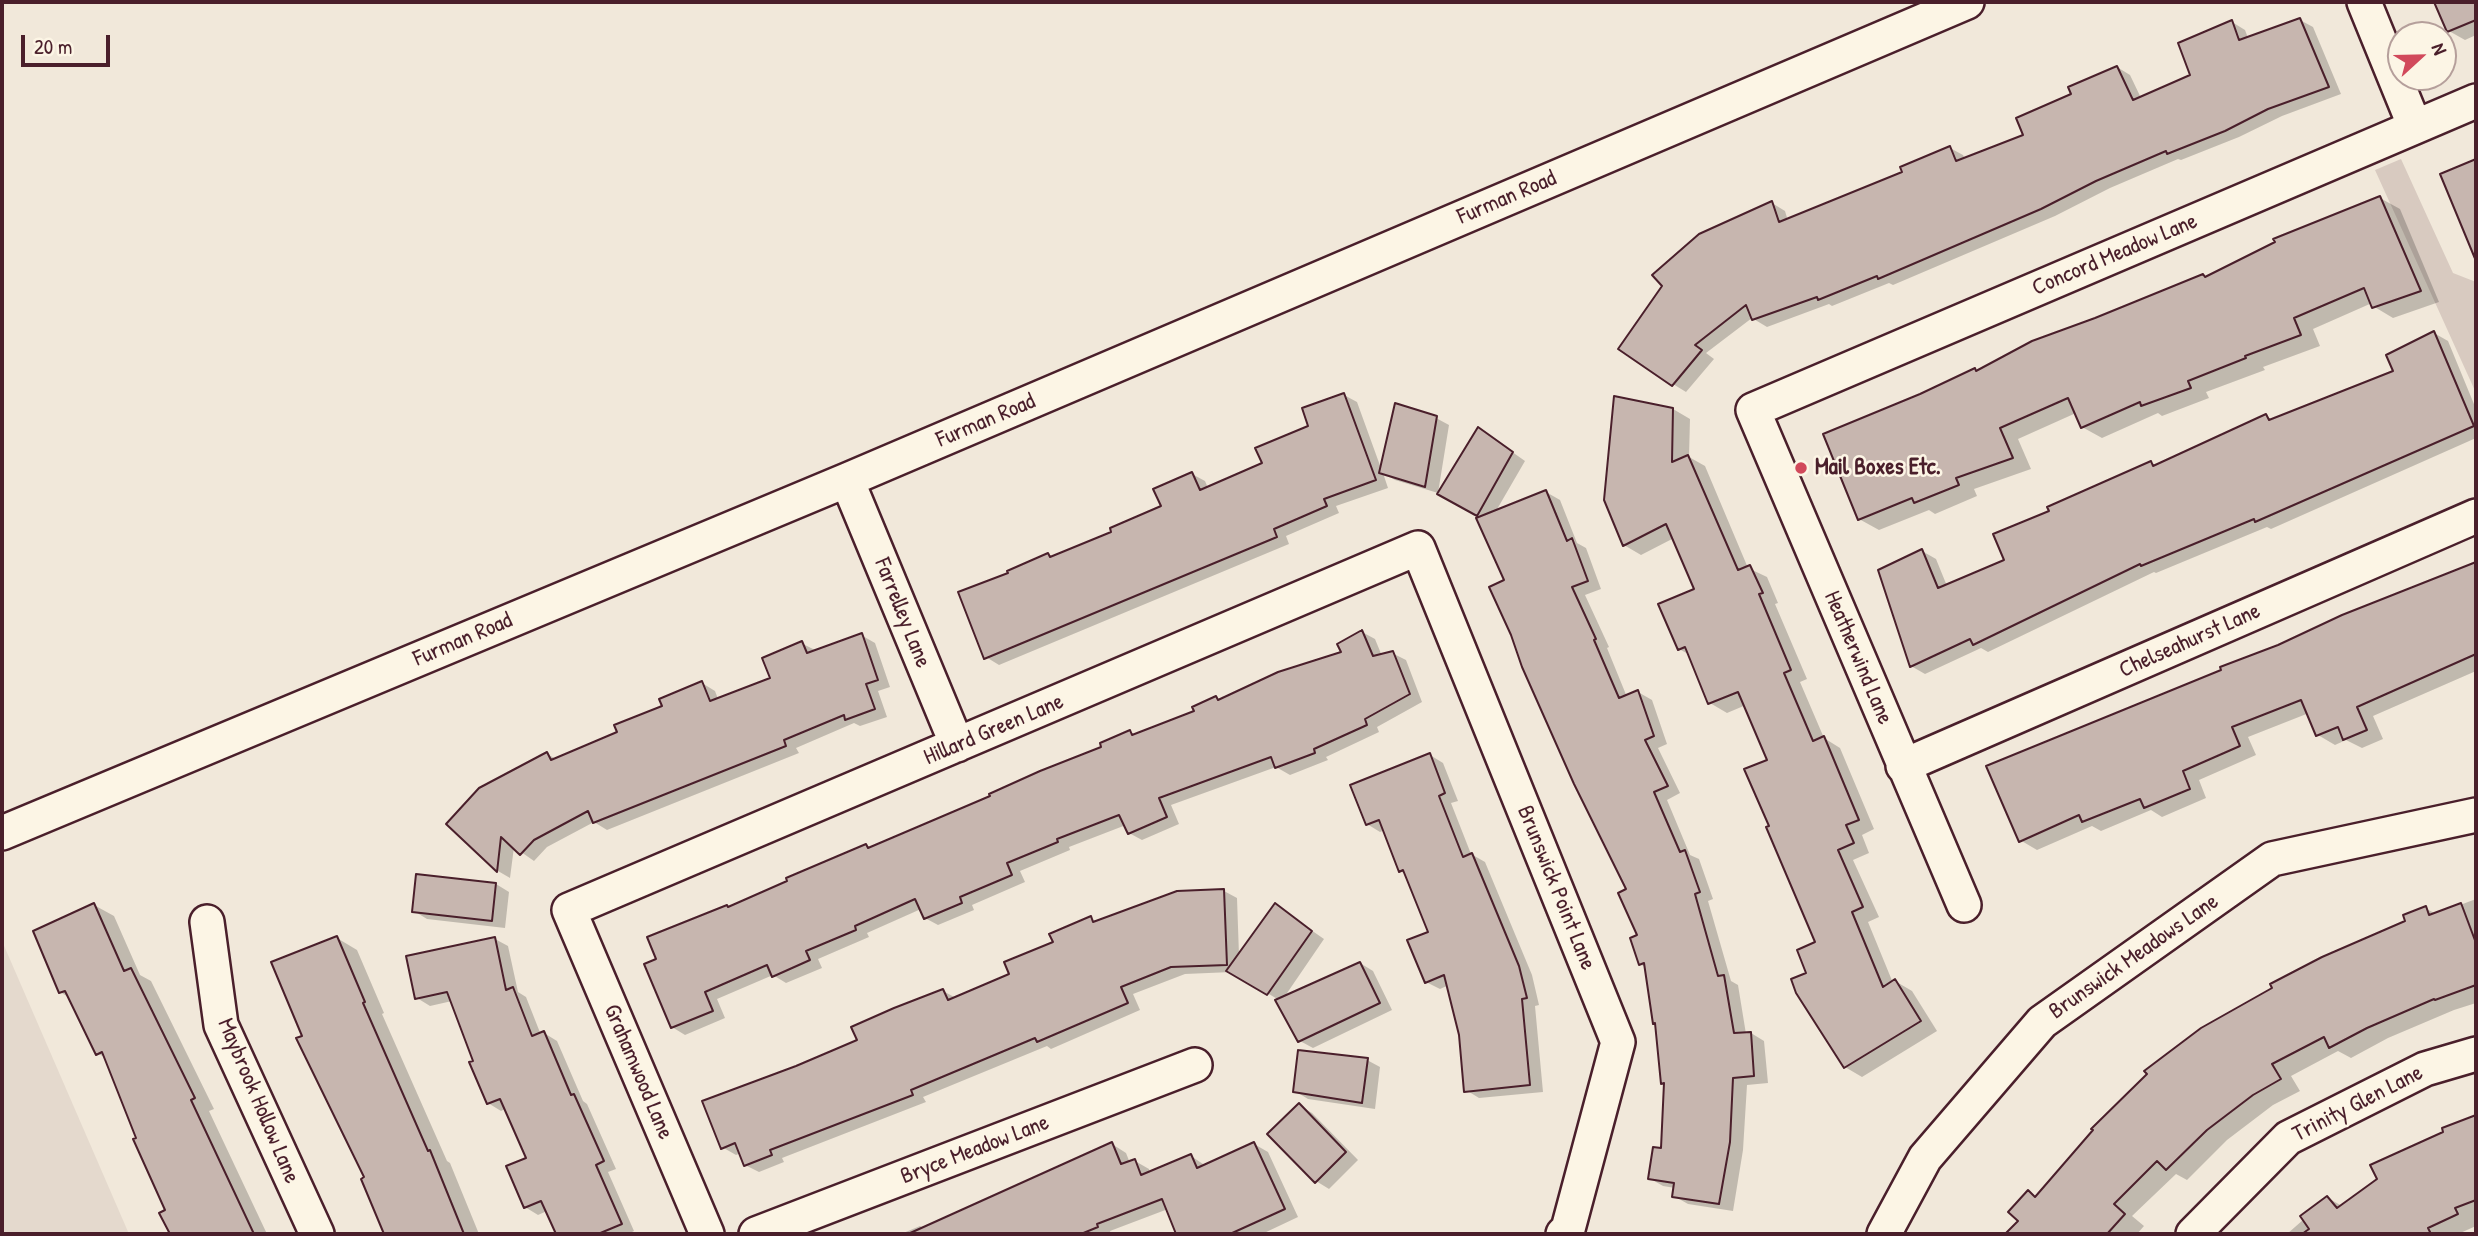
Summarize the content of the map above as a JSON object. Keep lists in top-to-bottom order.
{
  "streets": {
    "street": [
      "Furman Road",
      "Concord Meadow Lane",
      "Farrelley Lane",
      "Chelseahurst Lane",
      "Heatherwind Lane",
      "Hillard Green Lane",
      "Brunswick Point Lane",
      "Brunswick Meadows Lane",
      "Grahamwood Lane",
      "Maybrook Hollow Lane",
      "Trinity Glen Lane",
      "Bryce Meadow Lane"
    ]
  },
  "crossings": [
    ["Furman Road", "Farrelley Lane"],
    ["Concord Meadow Lane", "Heatherwind Lane"],
    ["Farrelley Lane", "Hillard Green Lane"],
    ["Chelseahurst Lane", "Heatherwind Lane"],
    ["Hillard Green Lane", "Brunswick Point Lane"],
    ["Hillard Green Lane", "Grahamwood Lane"]
  ],
  "places": ["Mail Boxes Etc."],
  "scale_bar": "20 m",
  "north": "right"
}
